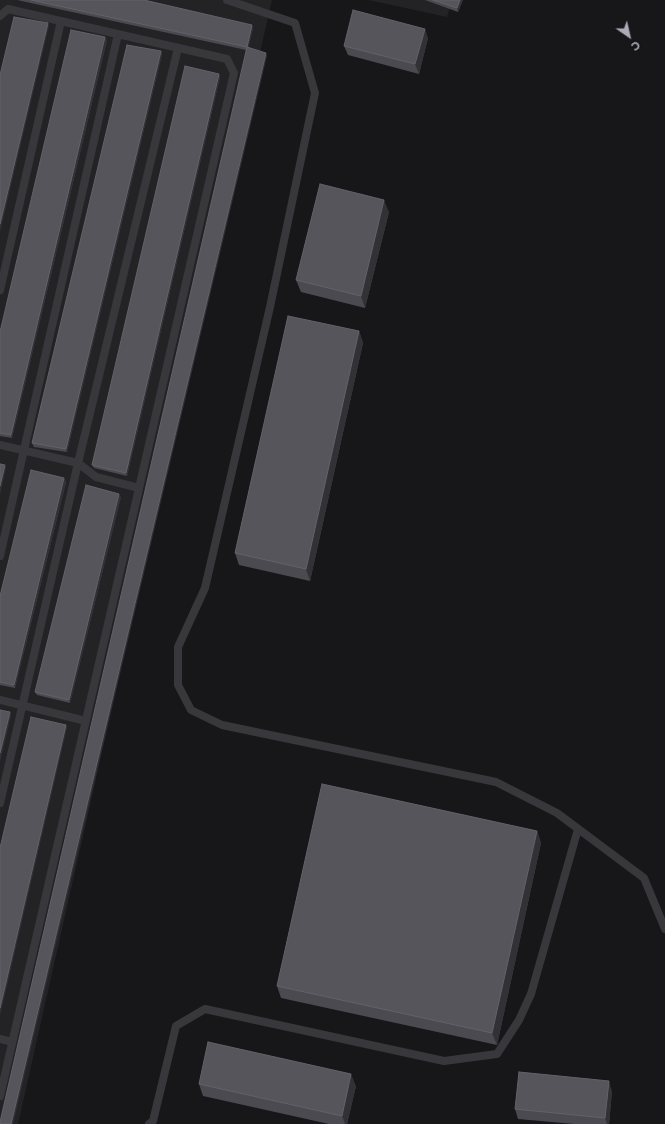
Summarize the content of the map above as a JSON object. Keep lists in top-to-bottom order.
{
  "north": "bottom right"
}
